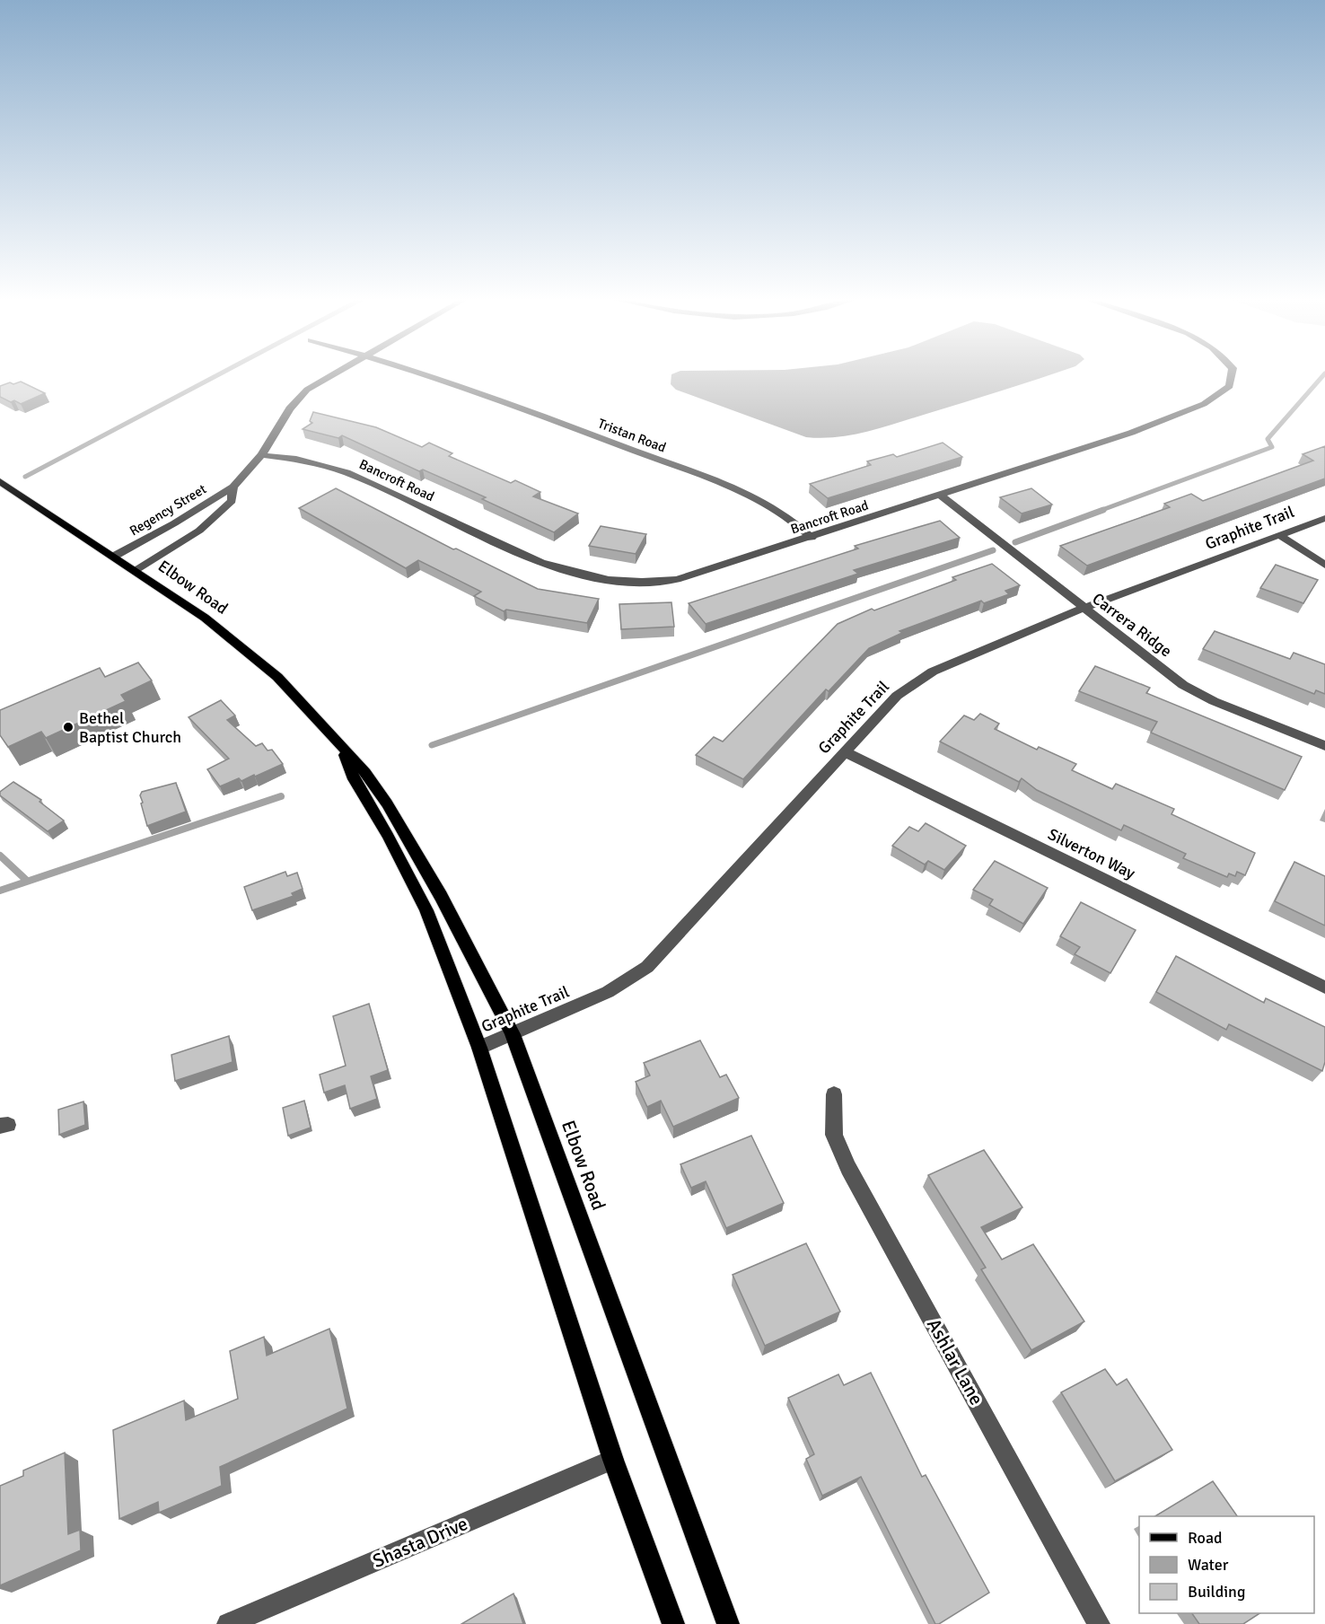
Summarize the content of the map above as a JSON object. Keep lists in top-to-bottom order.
{
  "streets": {
    "main road": ["Elbow Road"],
    "street": [
      "Tristan Road",
      "Bancroft Road",
      "Regency Street",
      "Graphite Trail",
      "Carrera Ridge",
      "Silverton Way",
      "Ashlar Lane",
      "Shasta Drive"
    ]
  },
  "crossings": [
    ["Tristan Road", "Bancroft Road"],
    ["Bancroft Road", "Regency Street"],
    ["Bancroft Road", "Carrera Ridge"],
    ["Regency Street", "Elbow Road"],
    ["Graphite Trail", "Elbow Road"],
    ["Graphite Trail", "Carrera Ridge"],
    ["Graphite Trail", "Silverton Way"],
    ["Elbow Road", "Shasta Drive"]
  ],
  "places": ["Bethel Baptist Church"],
  "legend": ["Road", "Water", "Building"]
}
